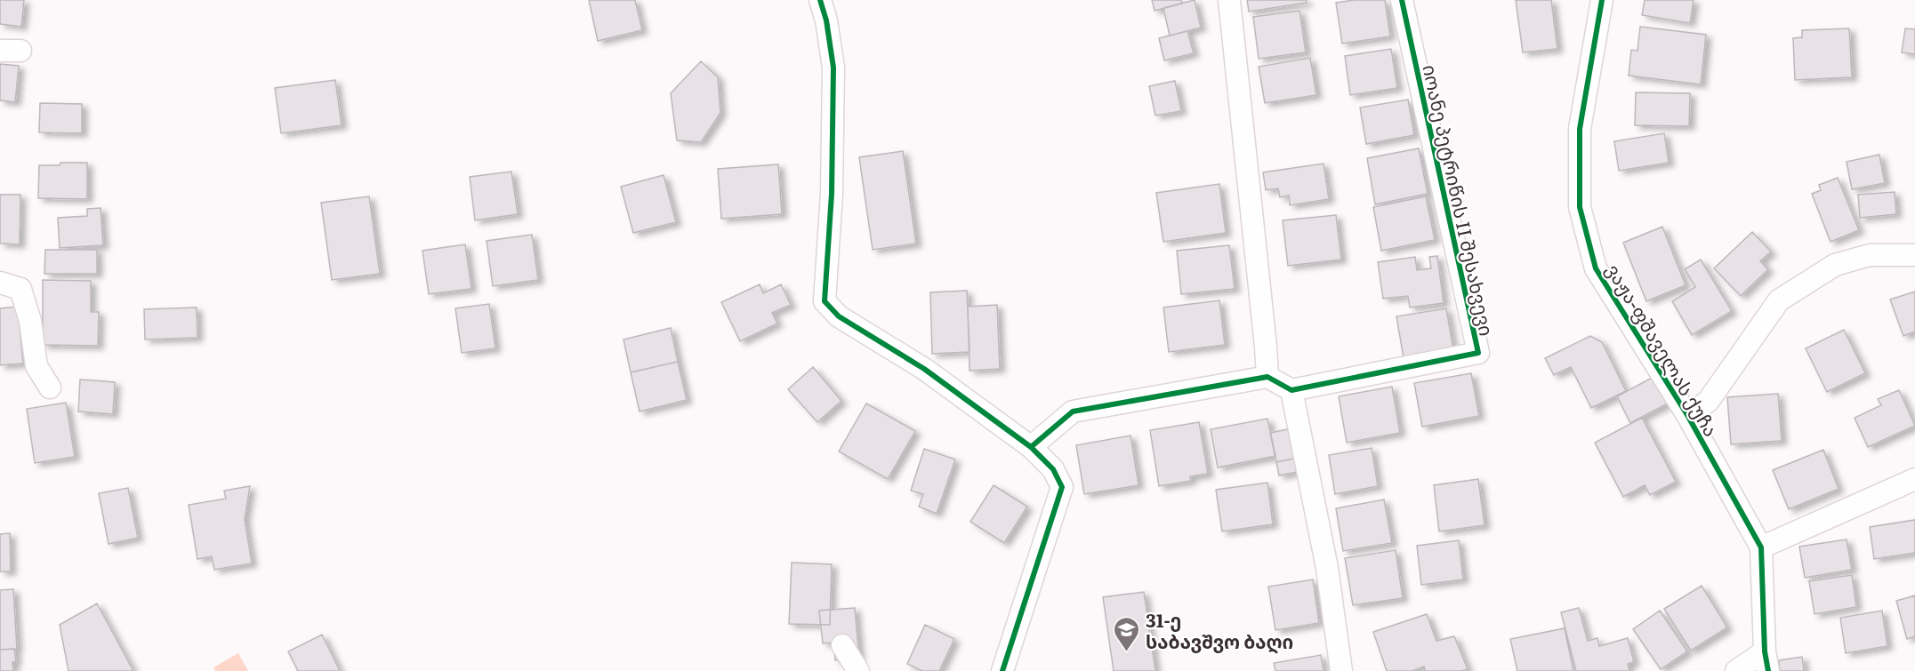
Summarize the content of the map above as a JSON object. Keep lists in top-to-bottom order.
{
  "streets": {
    "street": ["იოანე პეტრიწის II შესახვევი", "ვაჟა-ფშაველას ქუჩა"]
  },
  "places": {
    "school or university": ["31-ე საბავშვო ბაღი"]
  }
}
